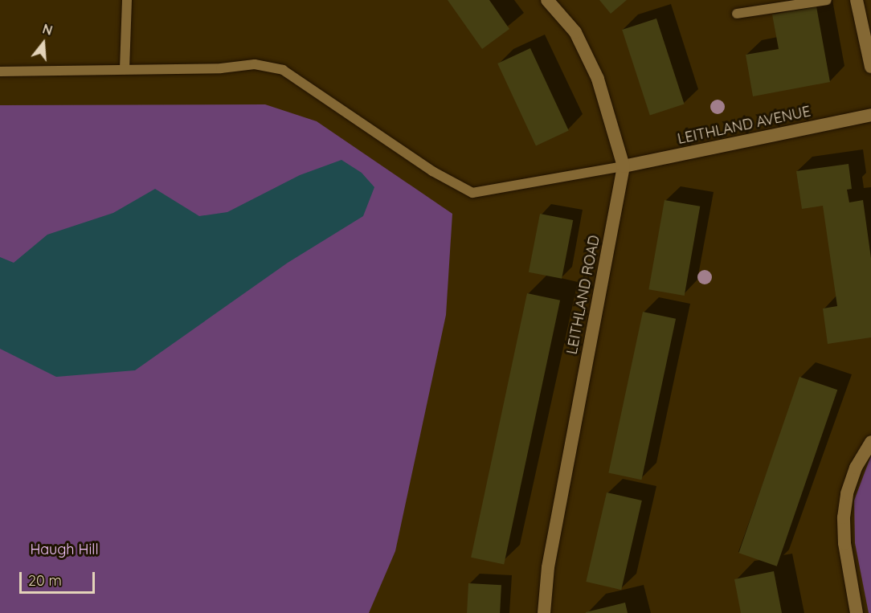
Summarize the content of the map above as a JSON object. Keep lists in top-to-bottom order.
{
  "streets": {
    "street": ["LEITHLAND AVENUE", "LEITHLAND ROAD"]
  },
  "crossings": [
    ["LEITHLAND AVENUE", "LEITHLAND ROAD"]
  ],
  "parks": ["Haugh Hill"],
  "scale_bar": "20 m",
  "north": "top"
}
